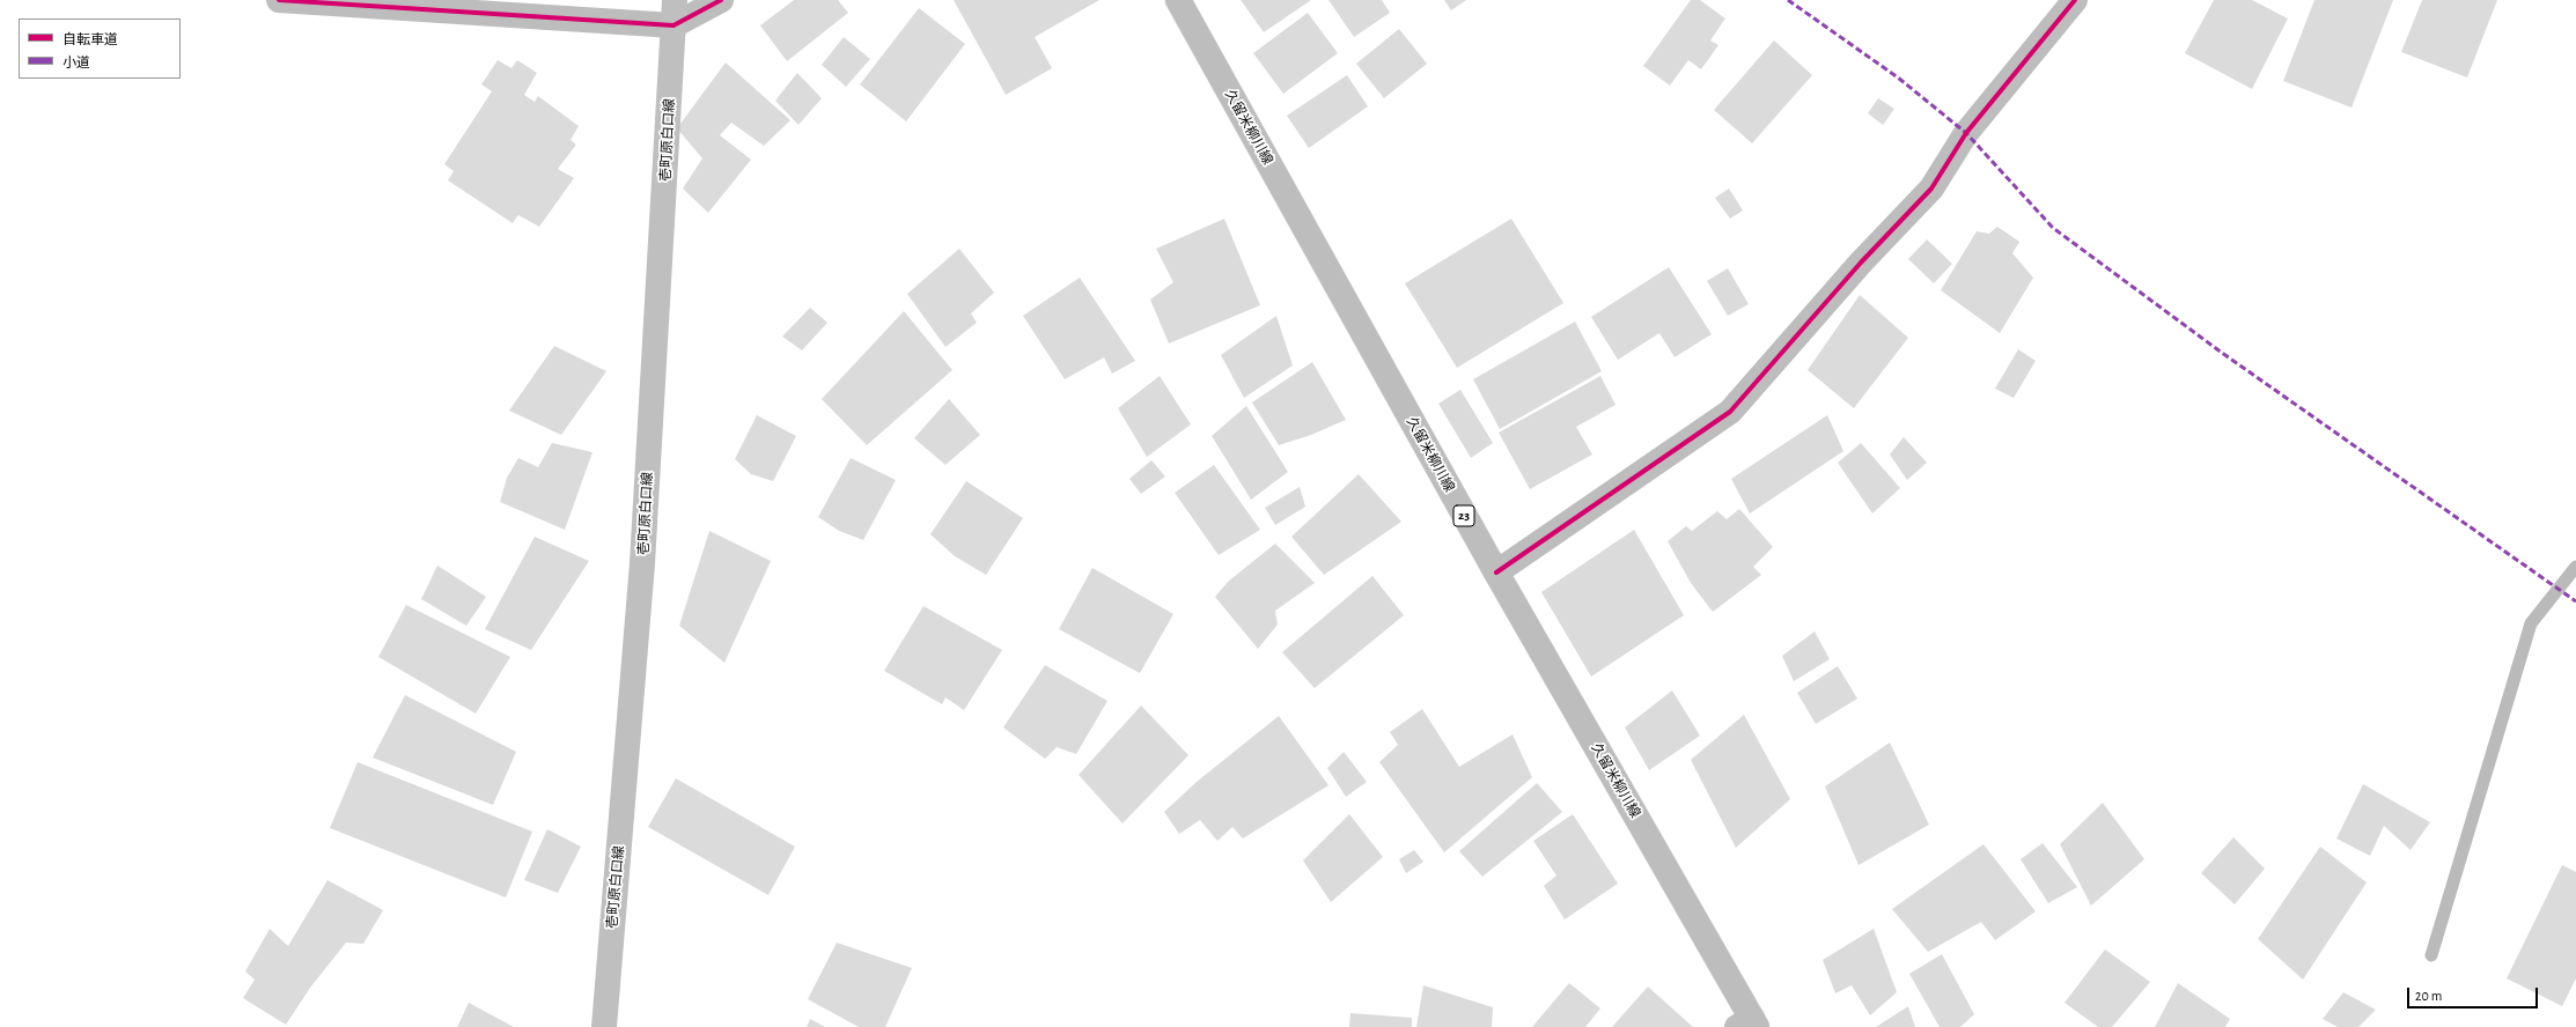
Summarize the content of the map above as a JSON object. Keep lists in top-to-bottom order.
{
  "streets": {
    "main road": ["壱町原白口線"],
    "street": ["久留米柳川線", "23"]
  },
  "legend": ["自転車道", "小道"],
  "scale_bar": "20 m"
}
